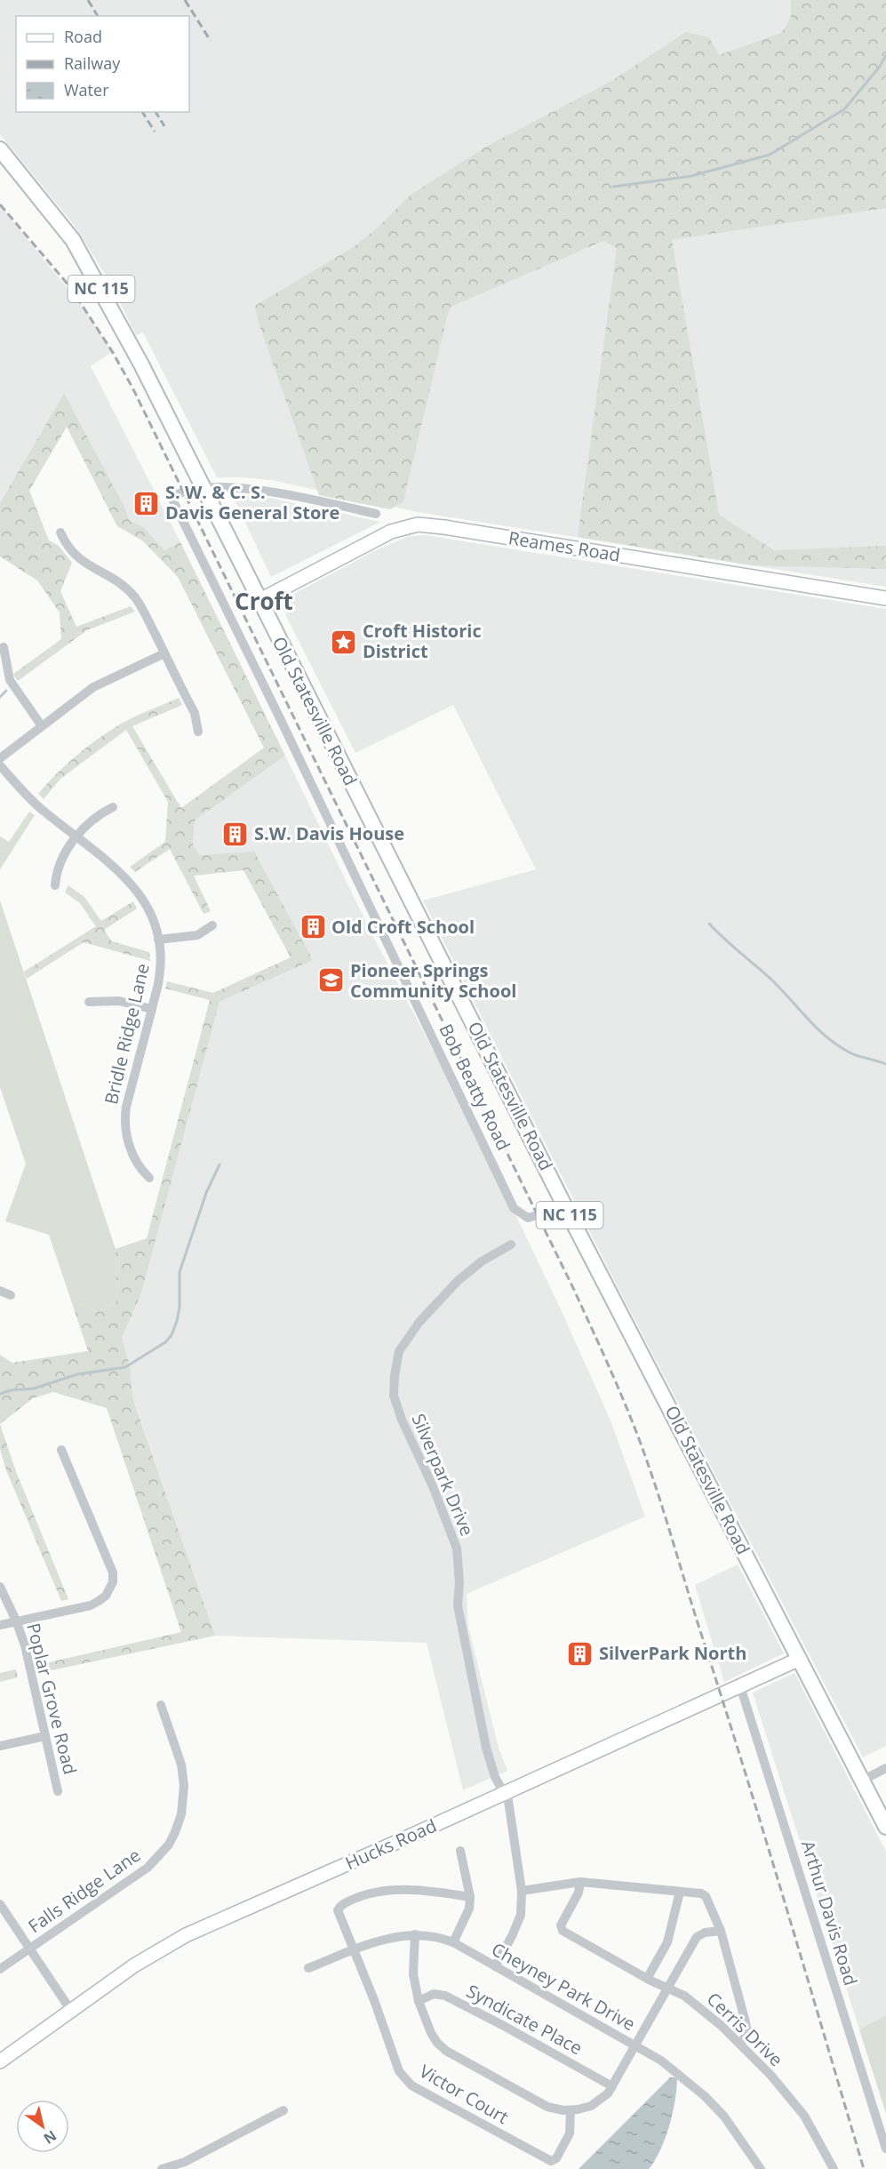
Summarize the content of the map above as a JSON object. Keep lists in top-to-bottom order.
{
  "streets": {
    "main road": [
      "NC 115",
      "Reames Road",
      "Old Statesville Road",
      "Hucks Road"
    ],
    "street": [
      "Bridle Ridge Lane",
      "Bob Beatty Road",
      "Silverpark Drive",
      "Poplar Grove Road",
      "Falls Ridge Lane",
      "Arthur Davis Road",
      "Cheyney Park Drive",
      "Syndicate Place",
      "Cerris Drive",
      "Victor Court"
    ]
  },
  "crossings": [
    ["Reames Road", "Old Statesville Road"],
    ["Old Statesville Road", "Bob Beatty Road"],
    ["Old Statesville Road", "Hucks Road"],
    ["Silverpark Drive", "Hucks Road"],
    ["Silverpark Drive", "Cheyney Park Drive"],
    ["Hucks Road", "Arthur Davis Road"],
    ["Cheyney Park Drive", "Victor Court"]
  ],
  "districts": ["Croft"],
  "places": {
    "building": [
      "S. W. & C. S. Davis General Store",
      "S.W. Davis House",
      "Old Croft School",
      "SilverPark North"
    ],
    "place": ["Croft Historic District"],
    "school or university": ["Pioneer Springs Community School"]
  },
  "legend": ["Road", "Railway", "Water"],
  "north": "bottom right"
}
